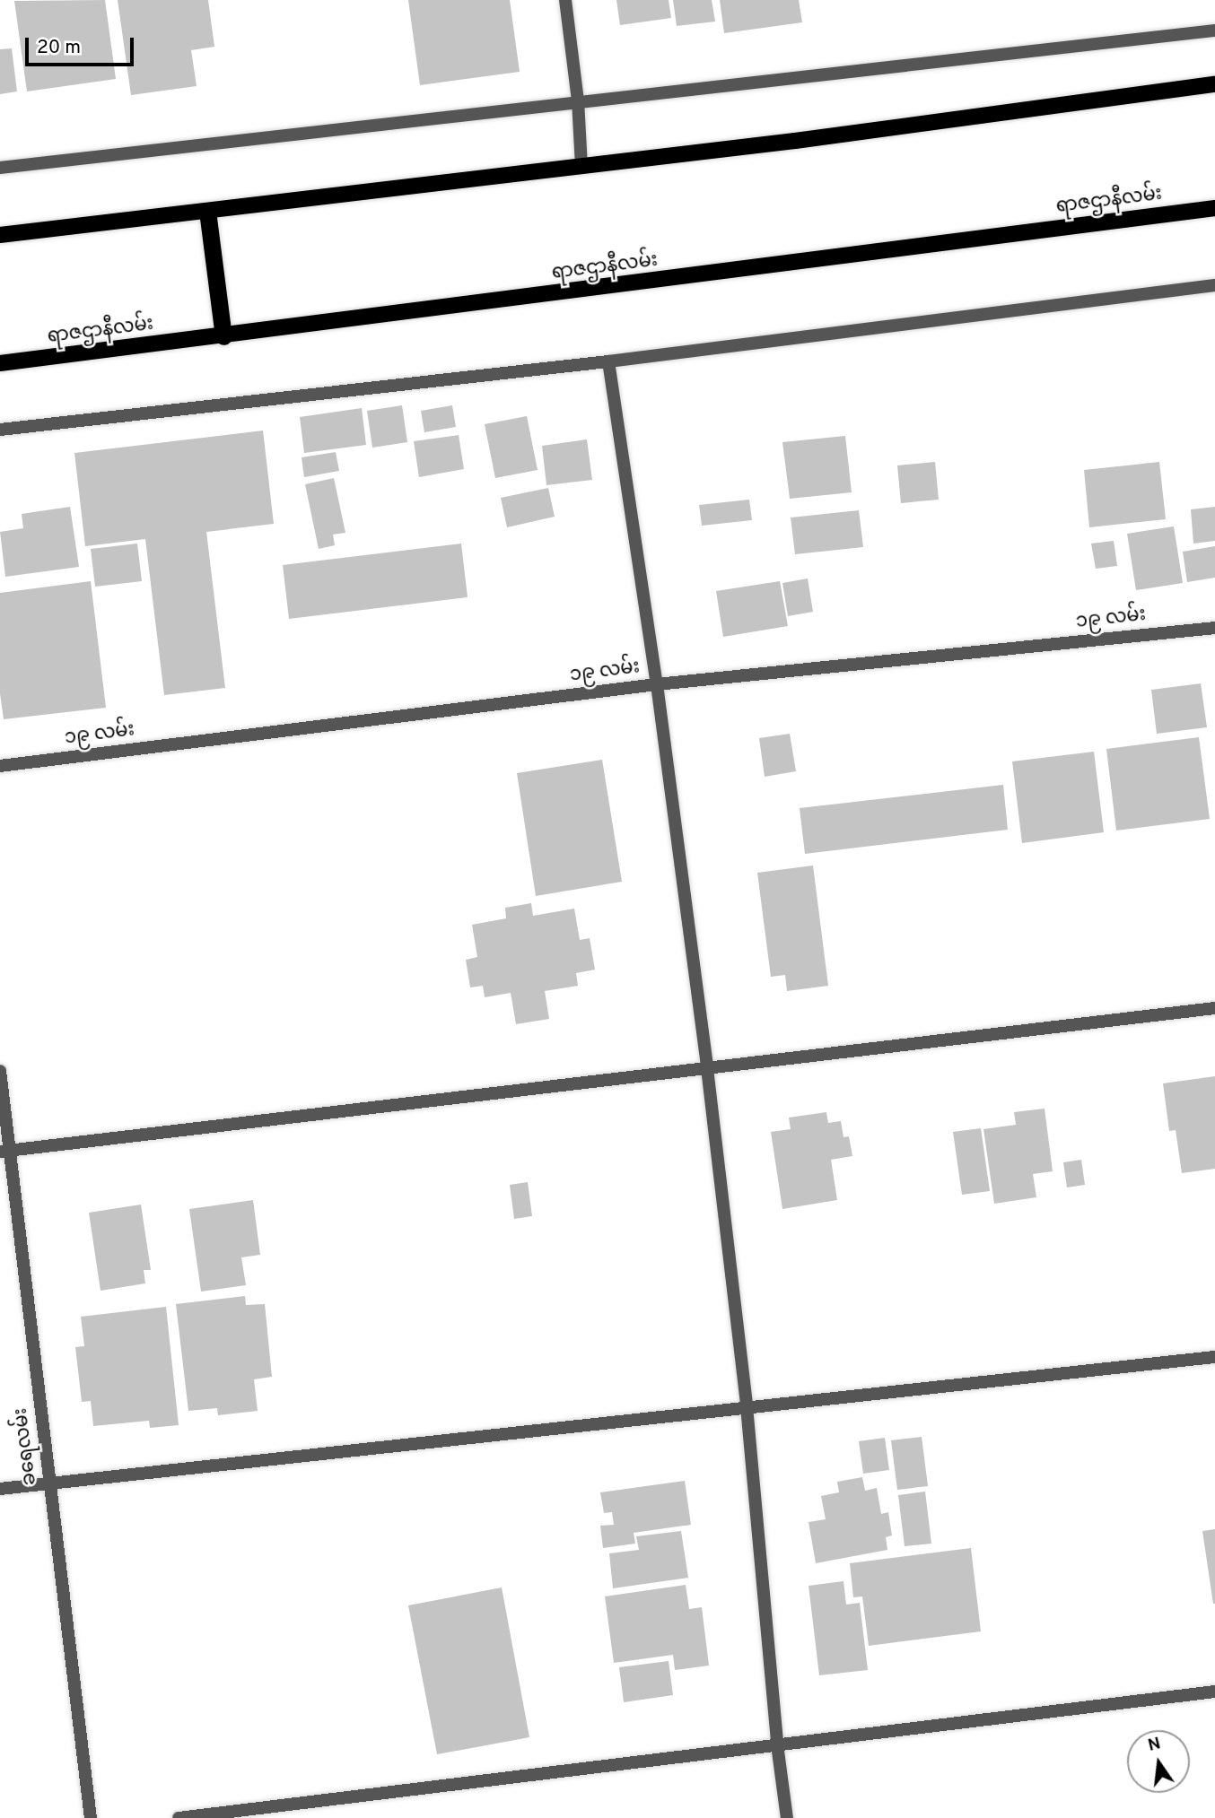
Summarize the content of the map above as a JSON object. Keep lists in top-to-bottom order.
{
  "streets": {
    "main road": ["ရာဇဌာနီလမ်း"],
    "street": ["၁၉ လမ်း", "ခရေလမ်း"]
  },
  "scale_bar": "20 m",
  "north": "top"
}
